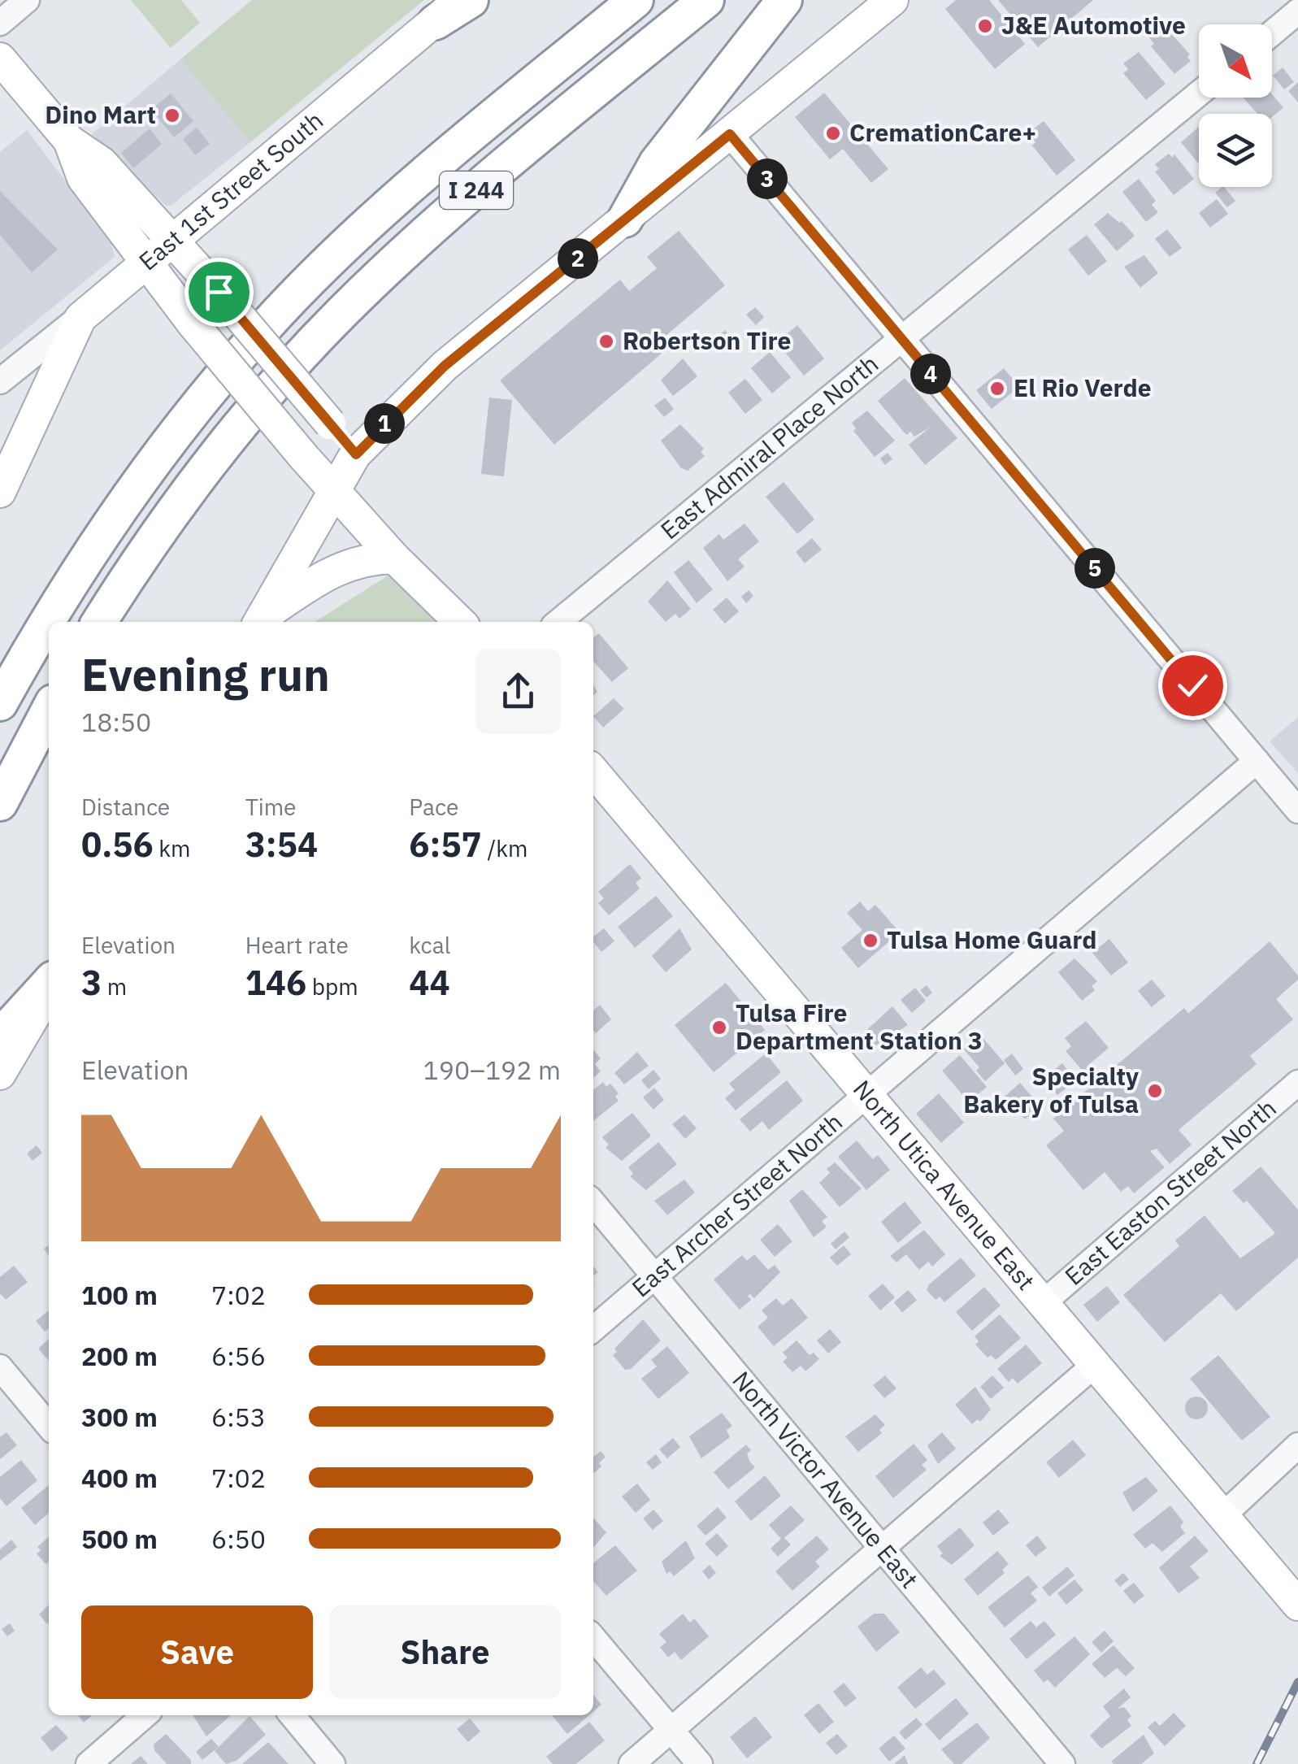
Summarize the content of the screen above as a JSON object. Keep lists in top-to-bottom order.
{
  "streets": {
    "highway": ["I 244"],
    "main road": ["East 1st Street South", "North Utica Avenue East"],
    "street": [
      "East Admiral Place North",
      "East Easton Street North",
      "East Archer Street North",
      "North Victor Avenue East"
    ]
  },
  "crossings": [
    ["North Utica Avenue East", "East Easton Street North"],
    ["North Utica Avenue East", "East Archer Street North"],
    ["East Archer Street North", "North Victor Avenue East"]
  ],
  "places": [
    "J&E Automotive",
    "Dino Mart",
    "CremationCare+",
    "Robertson Tire",
    "El Rio Verde",
    "Tulsa Home Guard",
    "Tulsa Fire Department Station 3",
    "Specialty Bakery of Tulsa"
  ],
  "north": "bottom right",
  "page": {
    "pins": [
      "3",
      "2",
      "4",
      "1",
      "5"
    ],
    "heading": ["Evening run", "18:50"],
    "stats": [
      ["Distance", "0.56 km"],
      ["Time", "3:54"],
      ["Pace", "6:57 /km"],
      ["Elevation", "3 m"],
      ["Heart rate", "146 bpm"],
      ["kcal", "44"]
    ],
    "chart": ["Elevation", "190–192 m"],
    "list": [
      {
        "name": "100 m",
        "note": "7:02"
      },
      {
        "name": "200 m",
        "note": "6:56"
      },
      {
        "name": "300 m",
        "note": "6:53"
      },
      {
        "name": "400 m",
        "note": "7:02"
      },
      {
        "name": "500 m",
        "note": "6:50"
      }
    ],
    "buttons": ["Save", "Share"]
  }
}
